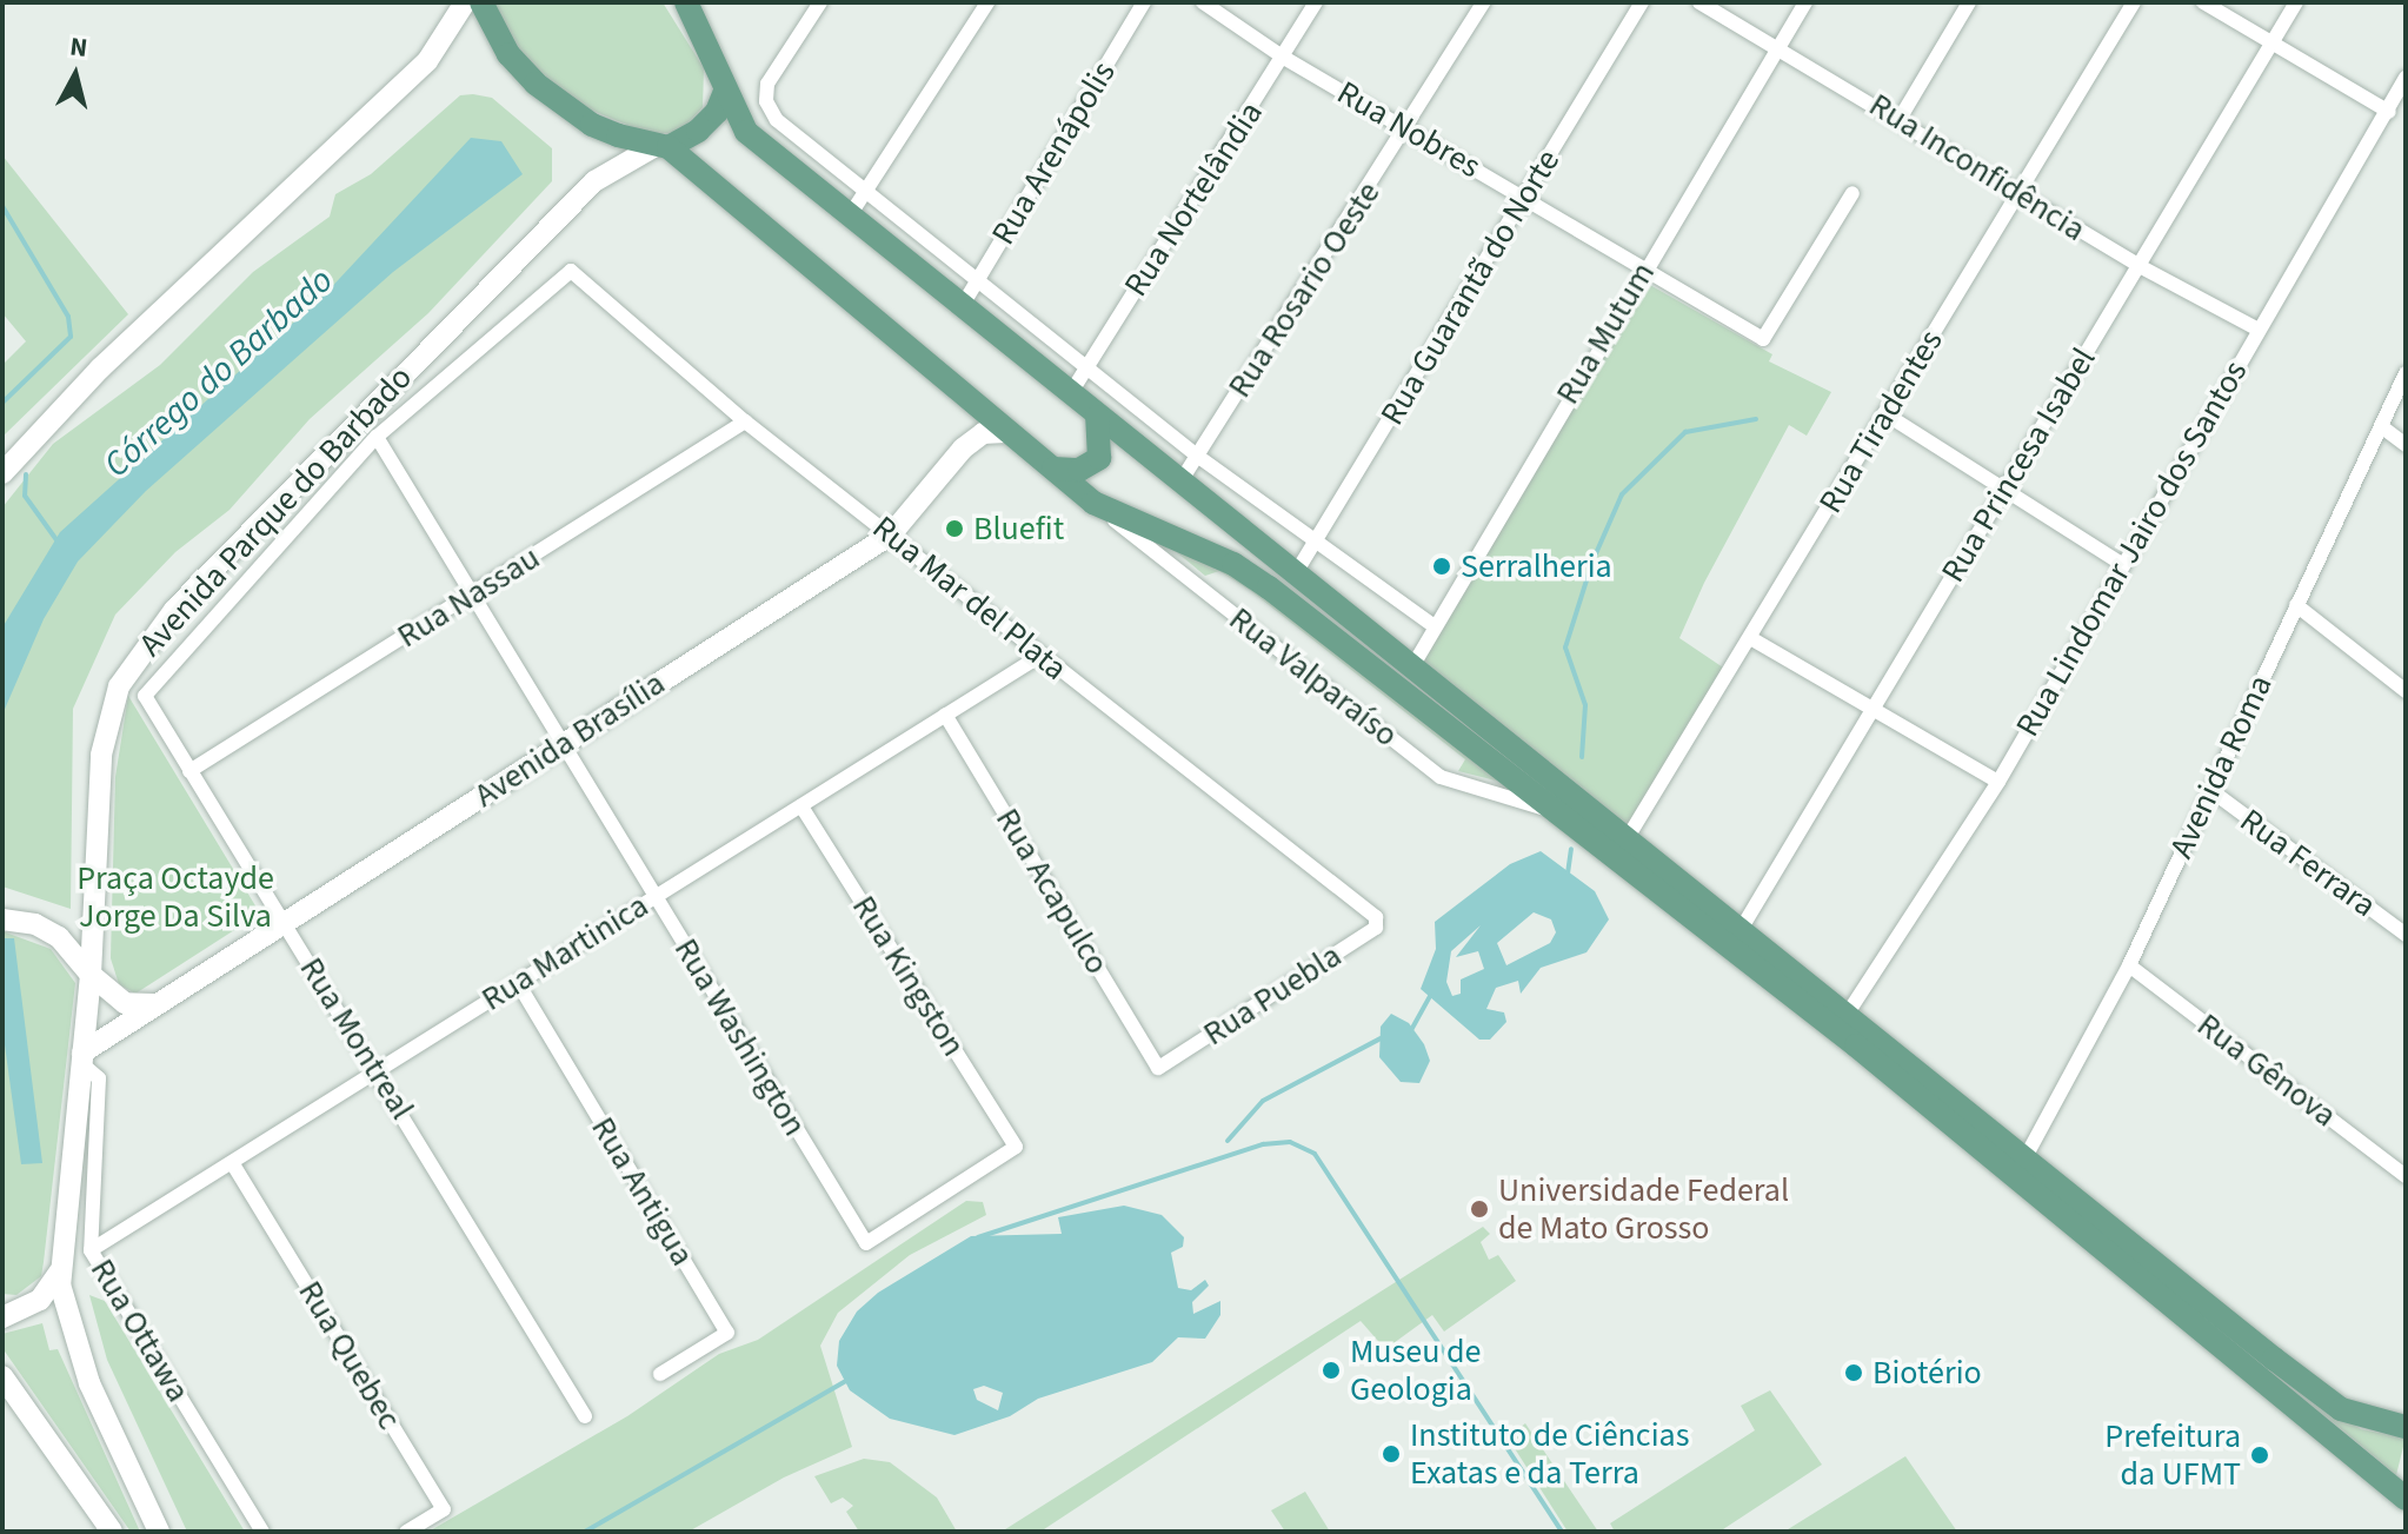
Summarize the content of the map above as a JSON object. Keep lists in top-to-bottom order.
{
  "streets": {
    "main road": ["Avenida Parque do Barbado", "Avenida Brasília"],
    "street": [
      "Rua Nobres",
      "Rua Arenápolis",
      "Rua Inconfidência",
      "Rua Nortelândia",
      "Rua Guarantã do Norte",
      "Rua Rosario Oeste",
      "Rua Mutum",
      "Rua Tiradentes",
      "Rua Princesa Isabel",
      "Rua Lindomar Jairo dos Santos",
      "Rua Nassau",
      "Rua Mar del Plata",
      "Rua Valparaíso",
      "Avenida Roma",
      "Rua Ferrara",
      "Rua Acapulco",
      "Rua Martinica",
      "Rua Kingston",
      "Rua Puebla",
      "Rua Washington",
      "Rua Montreal",
      "Rua Gênova",
      "Rua Antigua",
      "Rua Ottawa",
      "Rua Quebec"
    ]
  },
  "crossings": [
    ["Rua Nobres", "Rua Nortelândia"],
    ["Rua Nobres", "Rua Guarantã do Norte"],
    ["Rua Nobres", "Rua Rosario Oeste"],
    ["Rua Nobres", "Rua Mutum"],
    ["Rua Inconfidência", "Rua Mutum"],
    ["Rua Inconfidência", "Rua Tiradentes"],
    ["Rua Inconfidência", "Rua Princesa Isabel"],
    ["Rua Inconfidência", "Rua Lindomar Jairo dos Santos"],
    ["Avenida Parque do Barbado", "Avenida Brasília"],
    ["Avenida Parque do Barbado", "Rua Ottawa"],
    ["Rua Nassau", "Rua Mar del Plata"],
    ["Rua Nassau", "Rua Washington"],
    ["Rua Nassau", "Rua Montreal"],
    ["Rua Mar del Plata", "Avenida Brasília"],
    ["Rua Mar del Plata", "Rua Martinica"],
    ["Rua Mar del Plata", "Rua Puebla"],
    ["Rua Mar del Plata", "Rua Montreal"],
    ["Avenida Brasília", "Rua Washington"],
    ["Avenida Brasília", "Rua Montreal"],
    ["Avenida Brasília", "Rua Ottawa"],
    ["Avenida Roma", "Rua Ferrara"],
    ["Avenida Roma", "Rua Gênova"],
    ["Rua Acapulco", "Rua Martinica"],
    ["Rua Acapulco", "Rua Puebla"],
    ["Rua Martinica", "Rua Kingston"],
    ["Rua Martinica", "Rua Washington"],
    ["Rua Martinica", "Rua Montreal"],
    ["Rua Martinica", "Rua Antigua"],
    ["Rua Martinica", "Rua Ottawa"],
    ["Rua Martinica", "Rua Quebec"],
    ["Rua Kingston", "Rua Washington"],
    ["Rua Washington", "Rua Montreal"]
  ],
  "water": ["Córrego do Barbado"],
  "parks": ["Praça Octayde Jorge Da Silva"],
  "places": [
    "Bluefit",
    "Serralheria",
    "Universidade Federal de Mato Grosso",
    "Museu de Geologia",
    "Biotério",
    "Instituto de Ciências Exatas e da Terra",
    "Prefeitura da UFMT"
  ],
  "north": "top"
}
